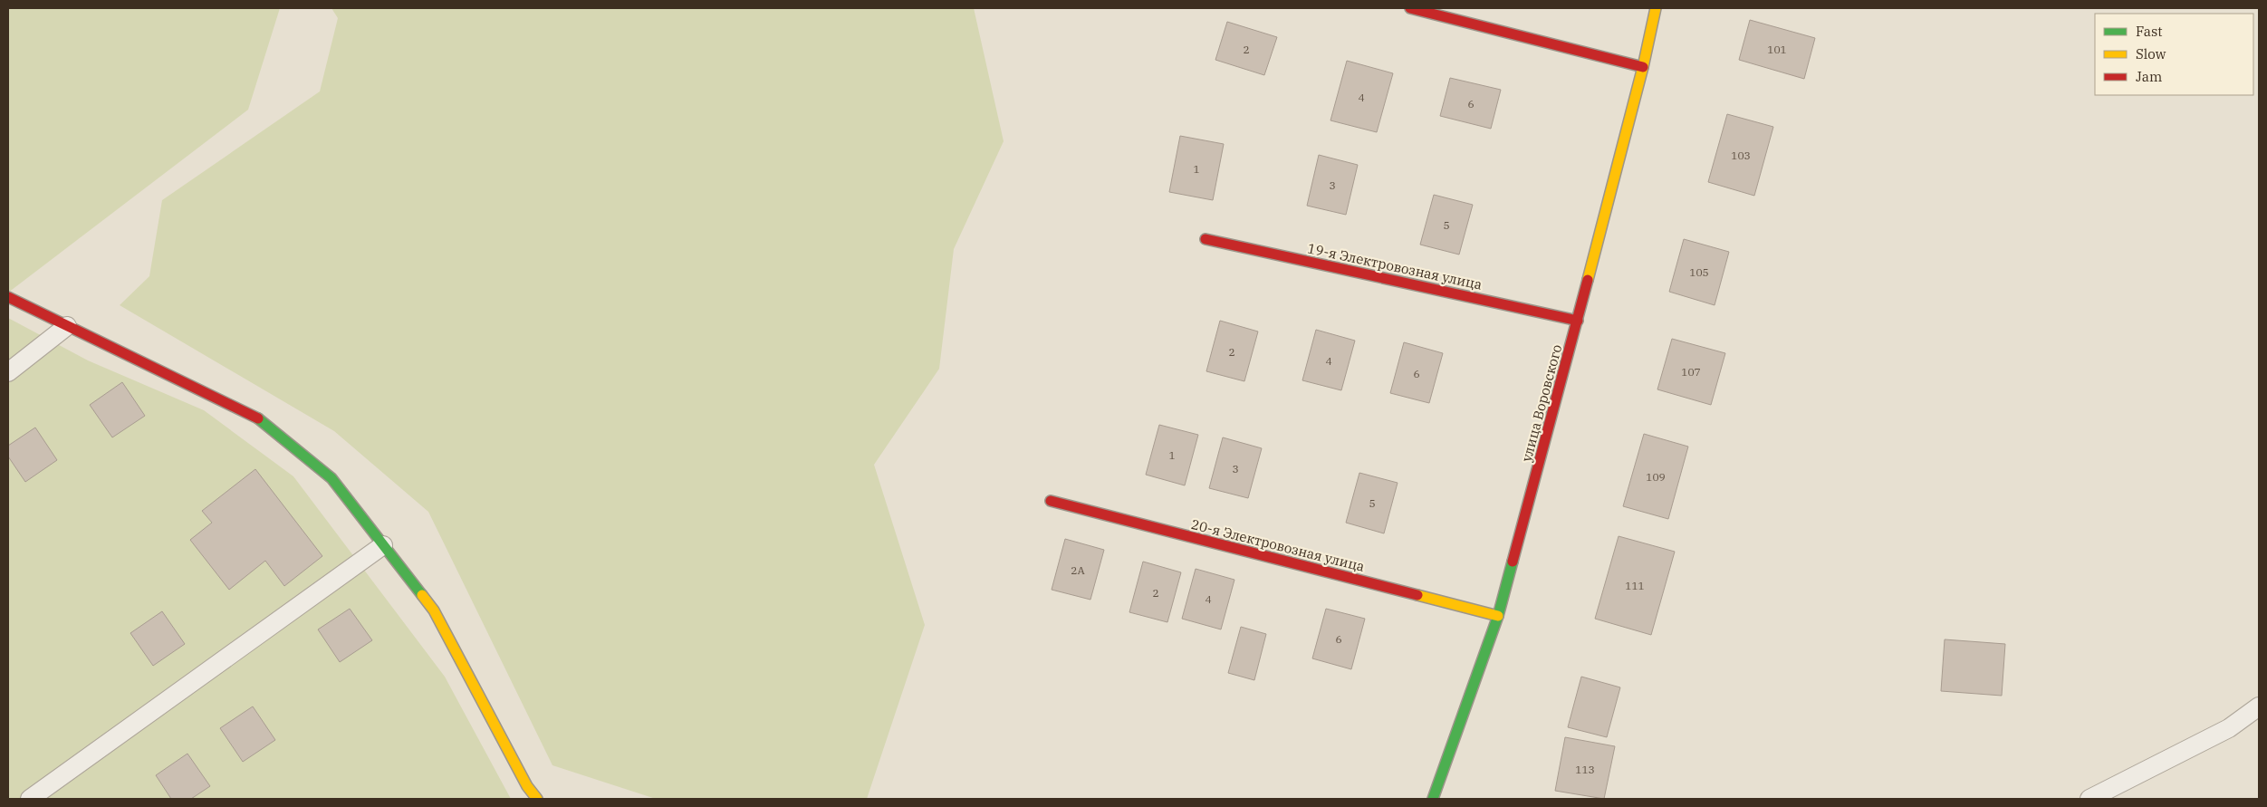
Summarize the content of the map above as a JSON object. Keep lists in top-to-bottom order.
{
  "streets": {
    "street": ["19-я Электровозная улица", "улица Воровского", "20-я Электровозная улица"]
  },
  "crossings": [
    ["19-я Электровозная улица", "улица Воровского"],
    ["улица Воровского", "20-я Электровозная улица"]
  ],
  "house_numbers": [
    "2",
    "101",
    "4",
    "6",
    "103",
    "1",
    "3",
    "5",
    "105",
    "2",
    "4",
    "107",
    "6",
    "1",
    "3",
    "109",
    "5",
    "2А",
    "111",
    "2",
    "4",
    "6",
    "113"
  ],
  "legend": ["Fast", "Slow", "Jam"]
}
